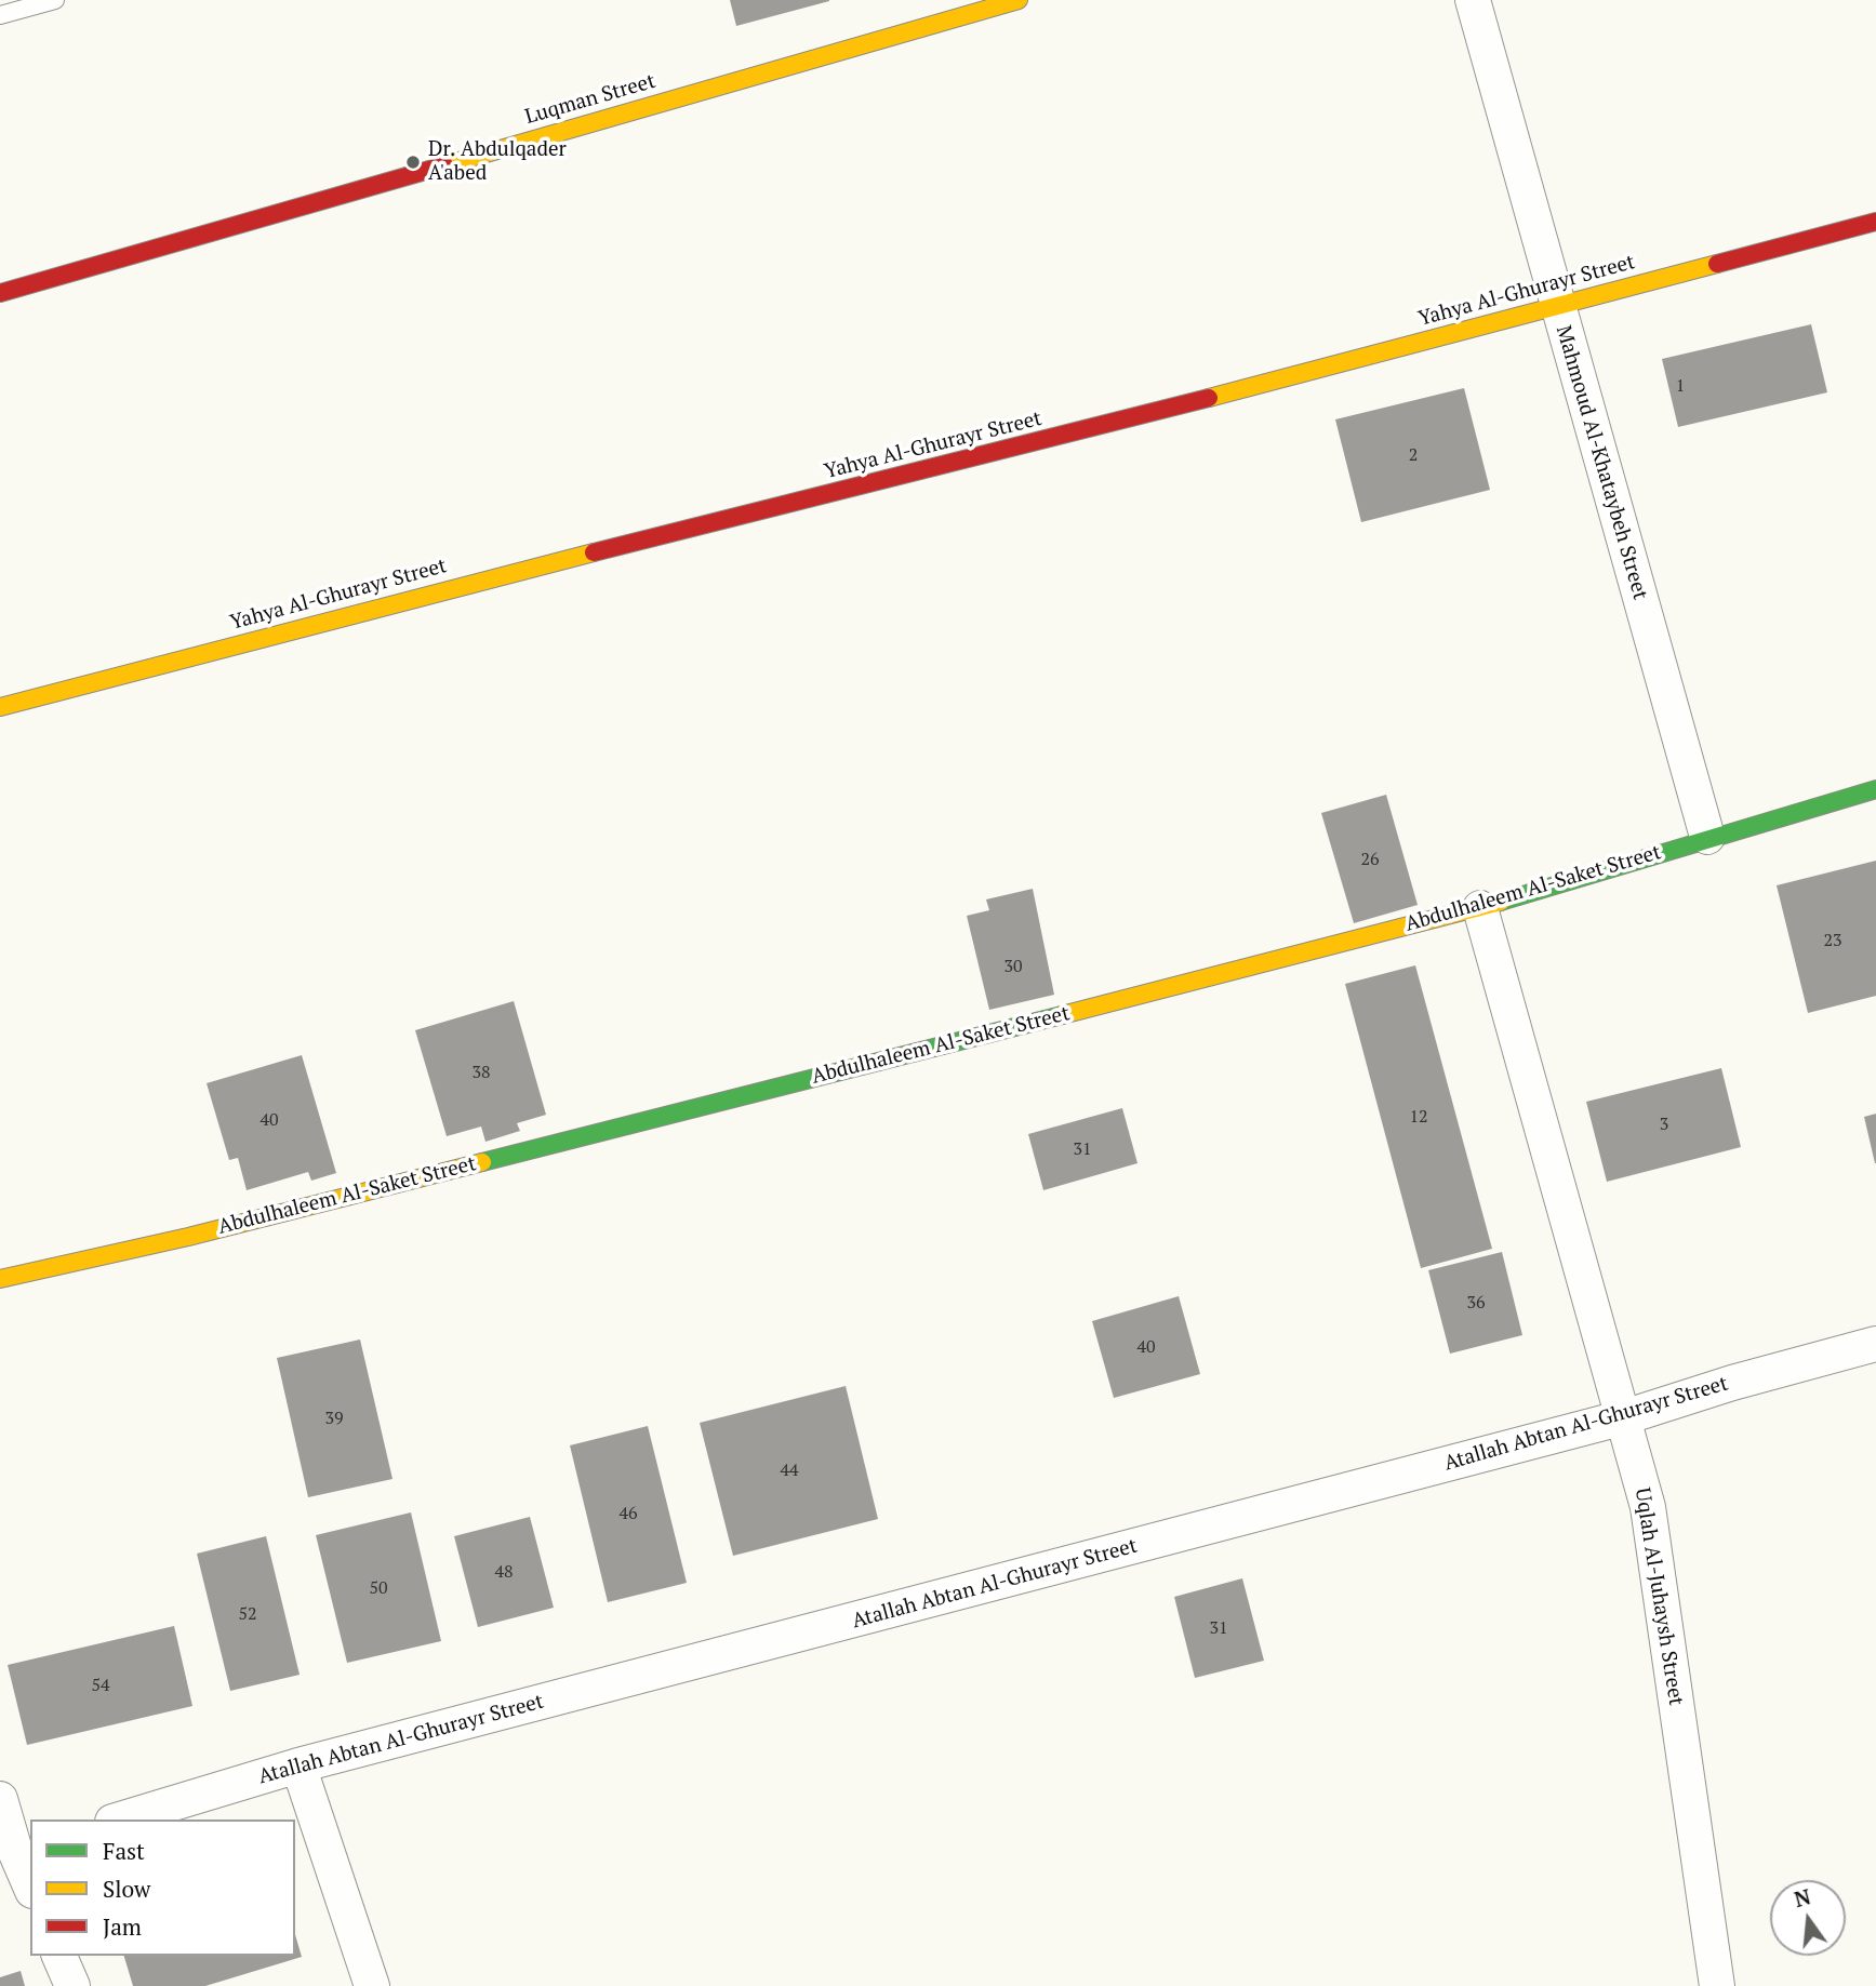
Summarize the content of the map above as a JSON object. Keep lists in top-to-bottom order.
{
  "streets": {
    "street": [
      "Luqman Street",
      "Yahya Al-Ghurayr Street",
      "Mahmoud Al-Khataybeh Street",
      "Abdulhaleem Al-Saket Street",
      "Atallah Abtan Al-Ghurayr Street",
      "Uqlah Al-Juhaysh Street"
    ]
  },
  "crossings": [
    ["Yahya Al-Ghurayr Street", "Mahmoud Al-Khataybeh Street"],
    ["Mahmoud Al-Khataybeh Street", "Abdulhaleem Al-Saket Street"],
    ["Abdulhaleem Al-Saket Street", "Uqlah Al-Juhaysh Street"],
    ["Atallah Abtan Al-Ghurayr Street", "Uqlah Al-Juhaysh Street"]
  ],
  "places": ["Dr. Abdulqader A'abed"],
  "house_numbers": [
    "1",
    "2",
    "26",
    "23",
    "30",
    "38",
    "12",
    "40",
    "3",
    "31",
    "36",
    "40",
    "39",
    "44",
    "46",
    "48",
    "50",
    "52",
    "31",
    "54"
  ],
  "legend": ["Fast", "Slow", "Jam"],
  "north": "top"
}
